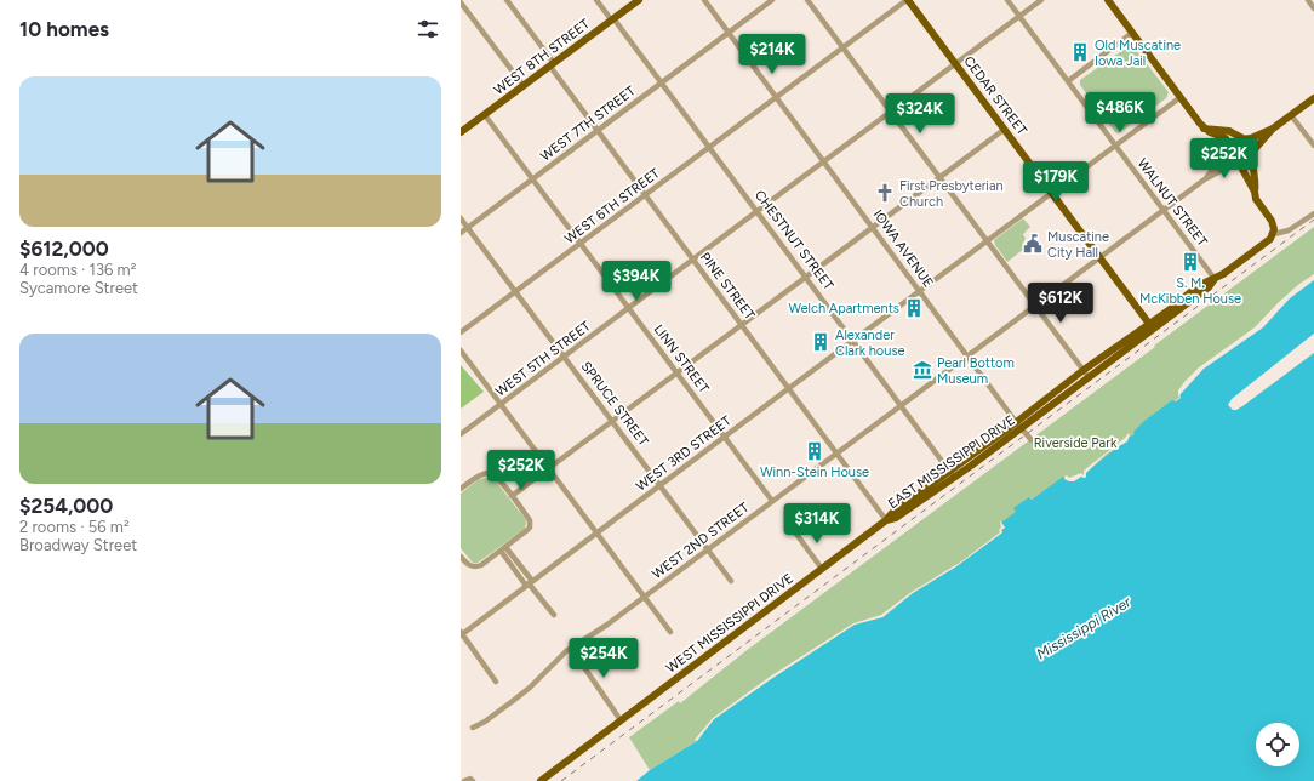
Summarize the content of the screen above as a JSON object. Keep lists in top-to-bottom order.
{
  "streets": {
    "main road": [
      "WEST 8TH STREET",
      "CEDAR STREET",
      "EAST MISSISSIPPI DRIVE",
      "WEST MISSISSIPPI DRIVE"
    ],
    "street": [
      "WEST 7TH STREET",
      "WALNUT STREET",
      "WEST 6TH STREET",
      "CHESTNUT STREET",
      "IOWA AVENUE",
      "PINE STREET",
      "WEST 5TH STREET",
      "LINN STREET",
      "SPRUCE STREET",
      "WEST 3RD STREET",
      "WEST 2ND STREET"
    ]
  },
  "crossings": [
    ["WEST 8TH STREET", "CHESTNUT STREET"],
    ["WEST 8TH STREET", "PINE STREET"],
    ["WEST 8TH STREET", "LINN STREET"],
    ["CEDAR STREET", "WEST 6TH STREET"],
    ["CEDAR STREET", "WEST 5TH STREET"],
    ["CEDAR STREET", "WEST 3RD STREET"],
    ["CEDAR STREET", "EAST MISSISSIPPI DRIVE"],
    ["CEDAR STREET", "WEST 2ND STREET"],
    ["WEST 7TH STREET", "CHESTNUT STREET"],
    ["WEST 7TH STREET", "IOWA AVENUE"],
    ["WEST 7TH STREET", "PINE STREET"],
    ["WEST 7TH STREET", "LINN STREET"],
    ["WEST 7TH STREET", "SPRUCE STREET"],
    ["WALNUT STREET", "WEST 5TH STREET"],
    ["WALNUT STREET", "WEST 3RD STREET"],
    ["WALNUT STREET", "EAST MISSISSIPPI DRIVE"],
    ["WALNUT STREET", "WEST 2ND STREET"],
    ["WEST 6TH STREET", "CHESTNUT STREET"],
    ["WEST 6TH STREET", "IOWA AVENUE"],
    ["WEST 6TH STREET", "PINE STREET"],
    ["WEST 6TH STREET", "LINN STREET"],
    ["WEST 6TH STREET", "SPRUCE STREET"],
    ["CHESTNUT STREET", "WEST 5TH STREET"],
    ["CHESTNUT STREET", "WEST 3RD STREET"],
    ["CHESTNUT STREET", "EAST MISSISSIPPI DRIVE"],
    ["CHESTNUT STREET", "WEST 2ND STREET"],
    ["IOWA AVENUE", "WEST 5TH STREET"],
    ["IOWA AVENUE", "WEST 3RD STREET"],
    ["IOWA AVENUE", "EAST MISSISSIPPI DRIVE"],
    ["IOWA AVENUE", "WEST 2ND STREET"],
    ["PINE STREET", "WEST 5TH STREET"],
    ["PINE STREET", "WEST 3RD STREET"],
    ["PINE STREET", "EAST MISSISSIPPI DRIVE"],
    ["PINE STREET", "WEST 2ND STREET"],
    ["PINE STREET", "WEST MISSISSIPPI DRIVE"],
    ["WEST 5TH STREET", "LINN STREET"],
    ["WEST 5TH STREET", "SPRUCE STREET"],
    ["LINN STREET", "WEST 3RD STREET"],
    ["LINN STREET", "WEST 2ND STREET"],
    ["SPRUCE STREET", "WEST 3RD STREET"],
    ["SPRUCE STREET", "WEST 2ND STREET"],
    ["EAST MISSISSIPPI DRIVE", "WEST MISSISSIPPI DRIVE"]
  ],
  "water": ["Mississippi River"],
  "parks": ["Riverside Park"],
  "places": {
    "building": [
      "Old Muscatine Iowa Jail",
      "S. M. McKibben House",
      "Welch Apartments",
      "Alexander Clark house",
      "Winn-Stein House"
    ],
    "church": ["First Presbyterian Church"],
    "public building": ["Muscatine City Hall"],
    "museum": ["Pearl Bottom Museum"]
  },
  "page": {
    "heading": "10 homes",
    "price": [
      "$214K",
      "$486K",
      "$324K",
      "$252K",
      "$179K",
      "$394K",
      "$612K",
      "$252K",
      "$314K",
      "$254K"
    ],
    "list": [
      {
        "name": "$612,000",
        "note": "4 rooms · 136 m² · Sycamore Street"
      },
      {
        "name": "$254,000",
        "note": "2 rooms · 56 m² · Broadway Street"
      }
    ]
  }
}
